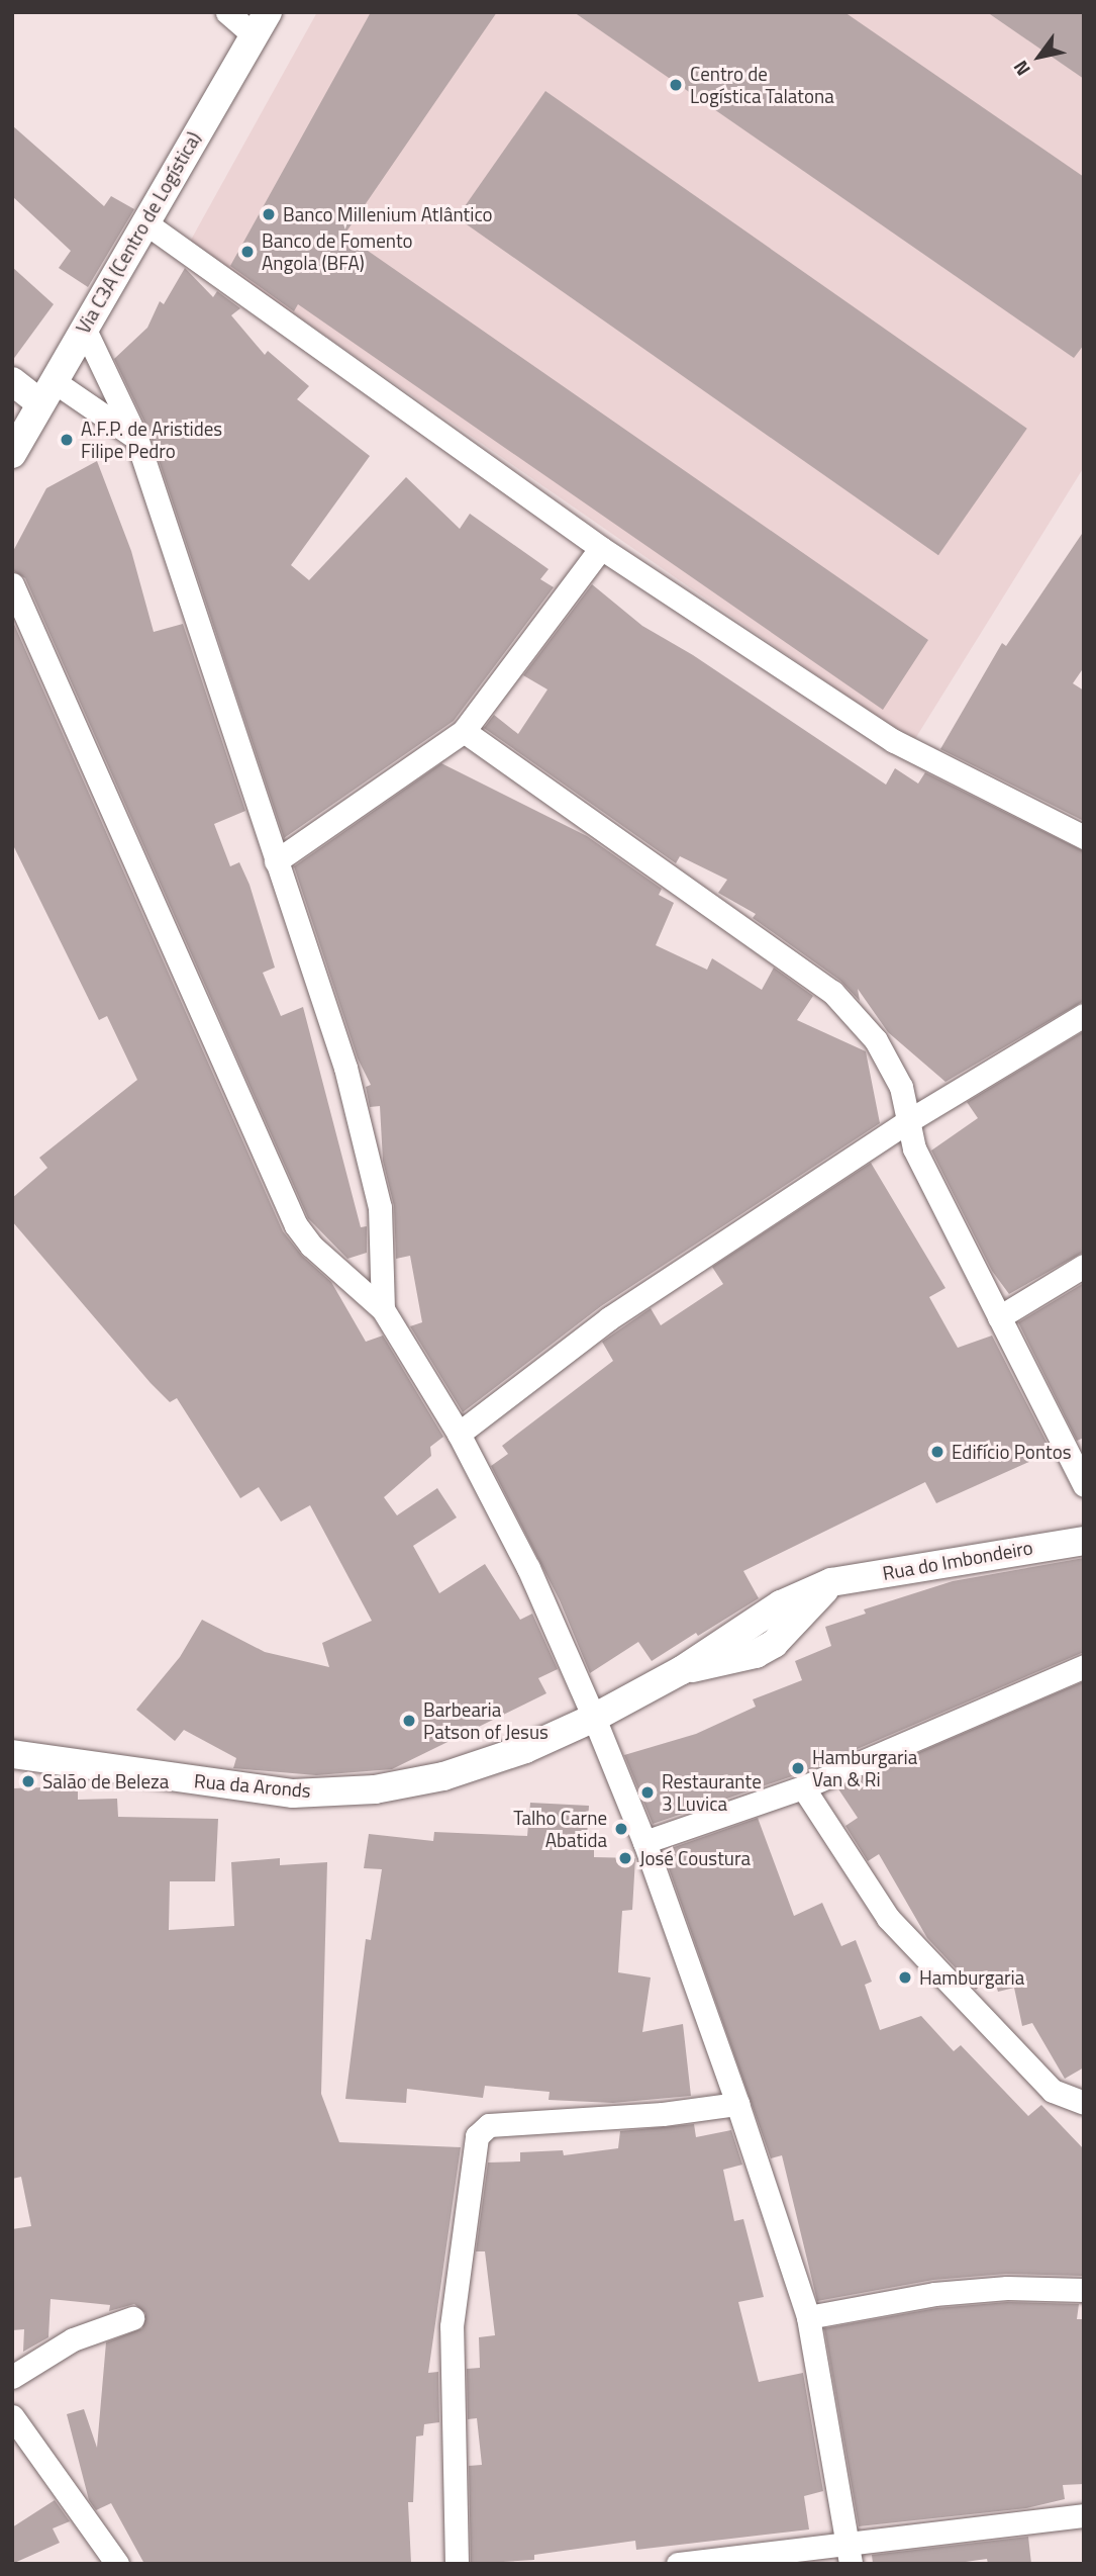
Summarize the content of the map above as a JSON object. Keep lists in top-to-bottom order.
{
  "streets": {
    "street": ["Via C3A (Centro de Logística)", "Rua do Imbondeiro", "Rua da Aronds"]
  },
  "crossings": [
    ["Rua do Imbondeiro", "Rua da Aronds"]
  ],
  "places": [
    "Centro de Logística Talatona",
    "Banco Millenium Atlântico",
    "Banco de Fomento Angola (BFA)",
    "A.F.P. de Aristides Filipe Pedro",
    "Edifício Pontos",
    "Barbearia Patson of Jesus",
    "Hamburgaria Van & Ri",
    "Salão de Beleza",
    "Restaurante 3 Luvica",
    "Talho Carne Abatida",
    "José Coustura",
    "Hamburgaria"
  ],
  "north": "bottom left"
}
